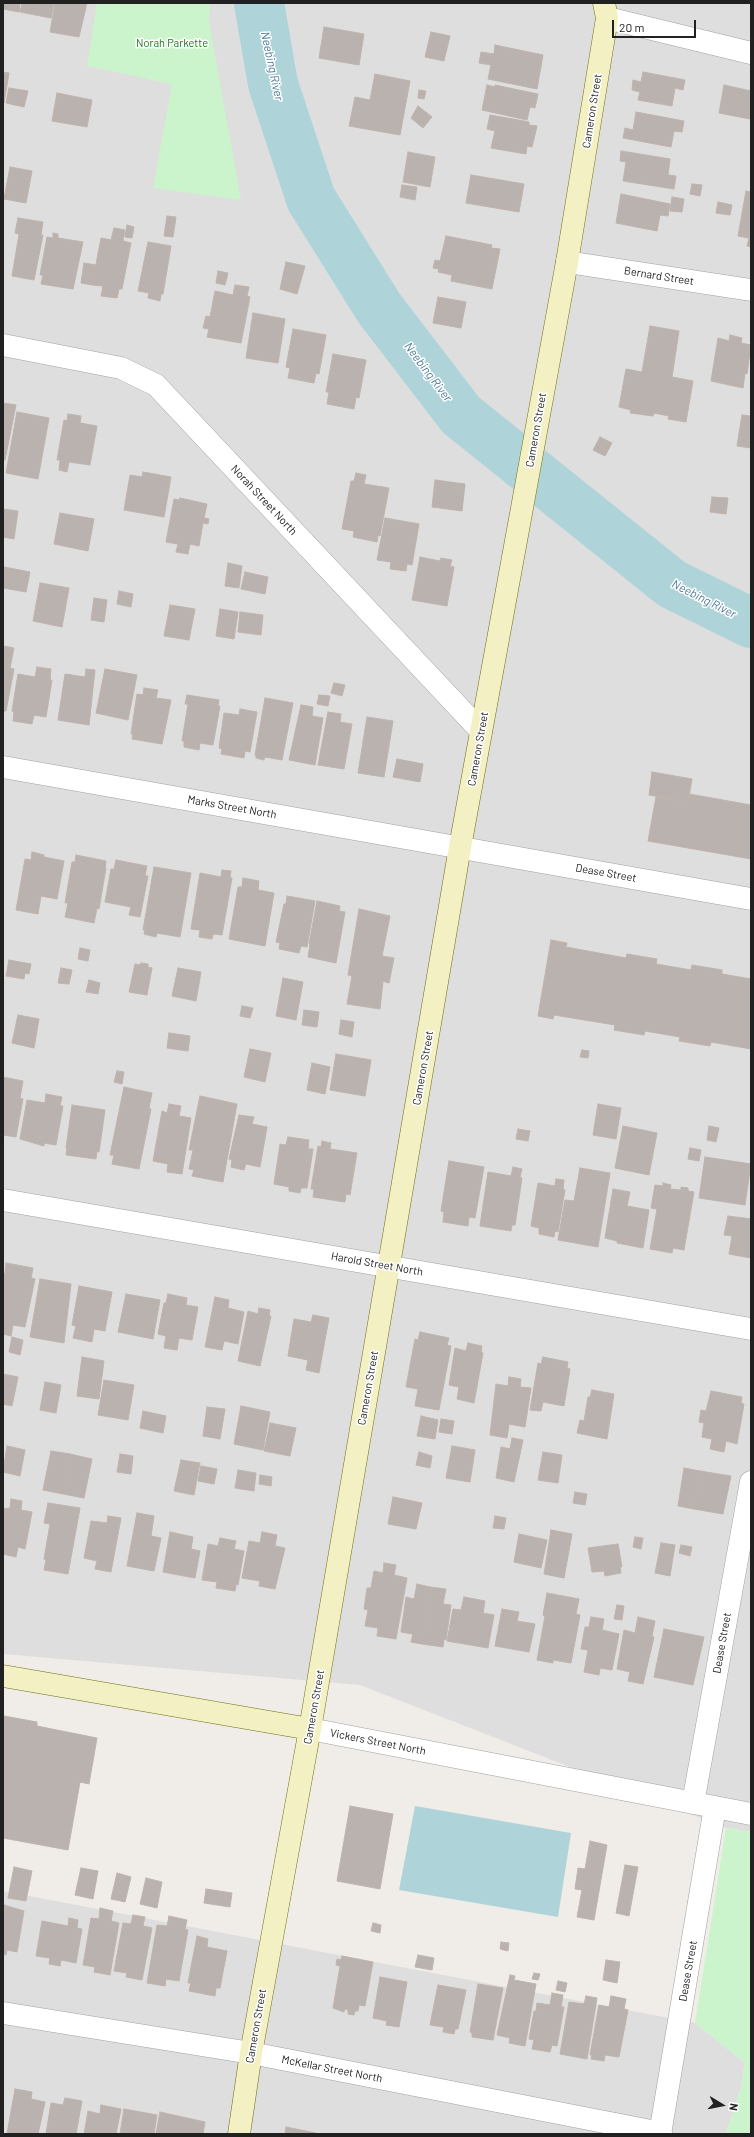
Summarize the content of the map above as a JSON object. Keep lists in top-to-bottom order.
{
  "streets": {
    "street": [
      "Cameron Street",
      "Bernard Street",
      "Norah Street North",
      "Marks Street North",
      "Dease Street",
      "Harold Street North",
      "Vickers Street North",
      "McKellar Street North"
    ]
  },
  "crossings": [
    ["Cameron Street", "Bernard Street"],
    ["Cameron Street", "Norah Street North"],
    ["Cameron Street", "Marks Street North"],
    ["Cameron Street", "Dease Street"],
    ["Cameron Street", "Harold Street North"],
    ["Cameron Street", "Vickers Street North"],
    ["Cameron Street", "McKellar Street North"],
    ["Marks Street North", "Dease Street"],
    ["Dease Street", "Vickers Street North"],
    ["Dease Street", "McKellar Street North"]
  ],
  "water": ["Neebing River"],
  "parks": ["Norah Parkette"],
  "scale_bar": "20 m",
  "north": "right"
}
